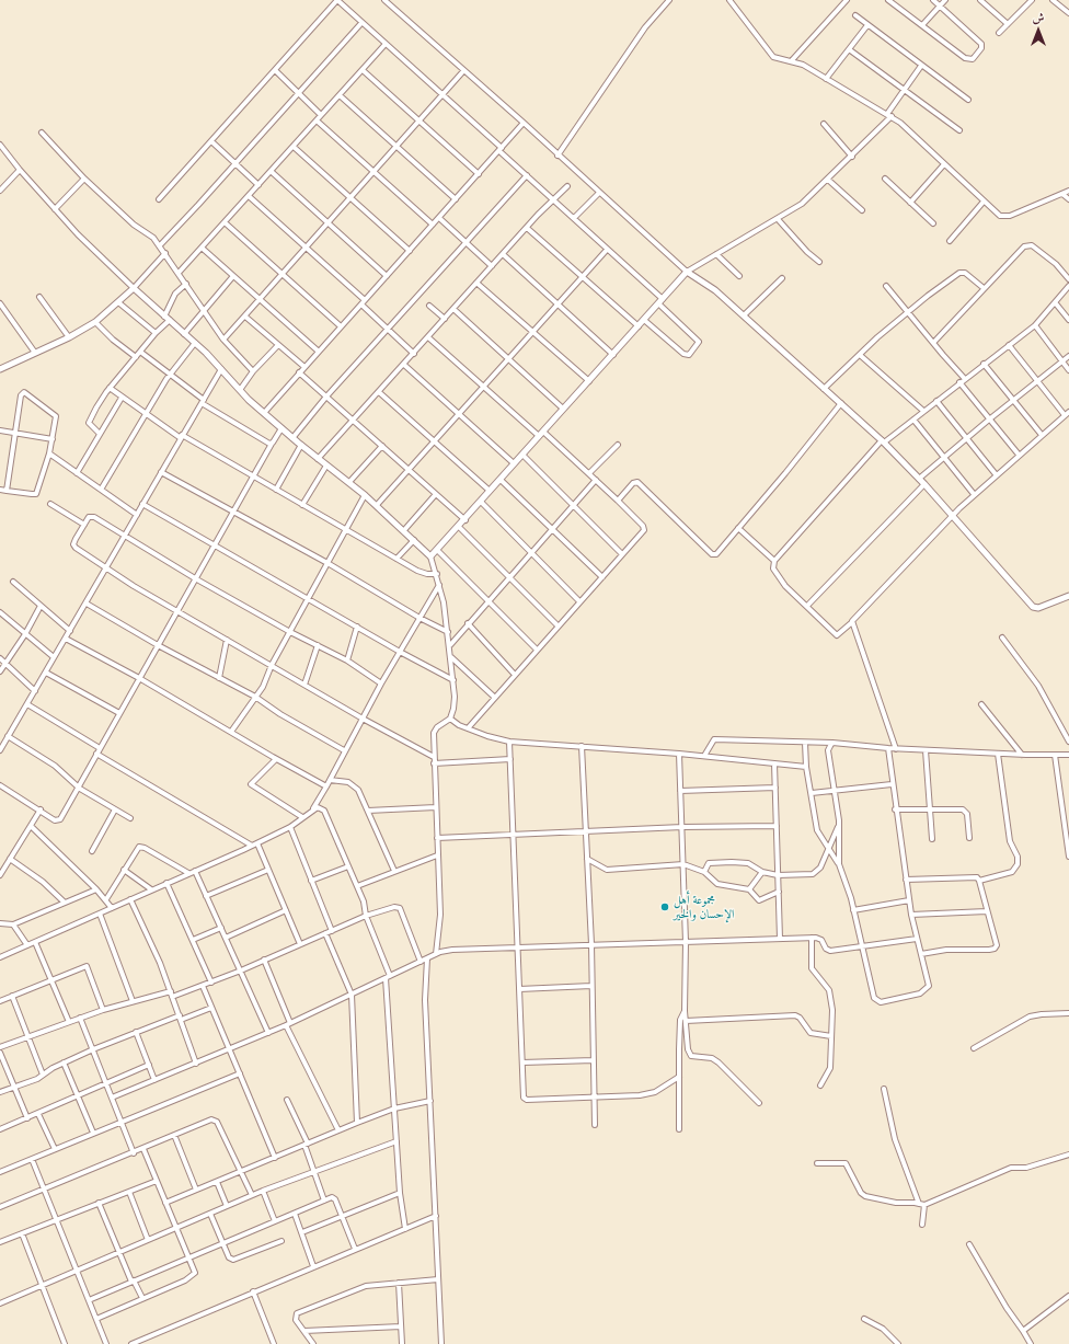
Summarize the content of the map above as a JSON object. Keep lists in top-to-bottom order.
{
  "places": ["مجموعة أهل الإحسان والخير"],
  "north": "top"
}
